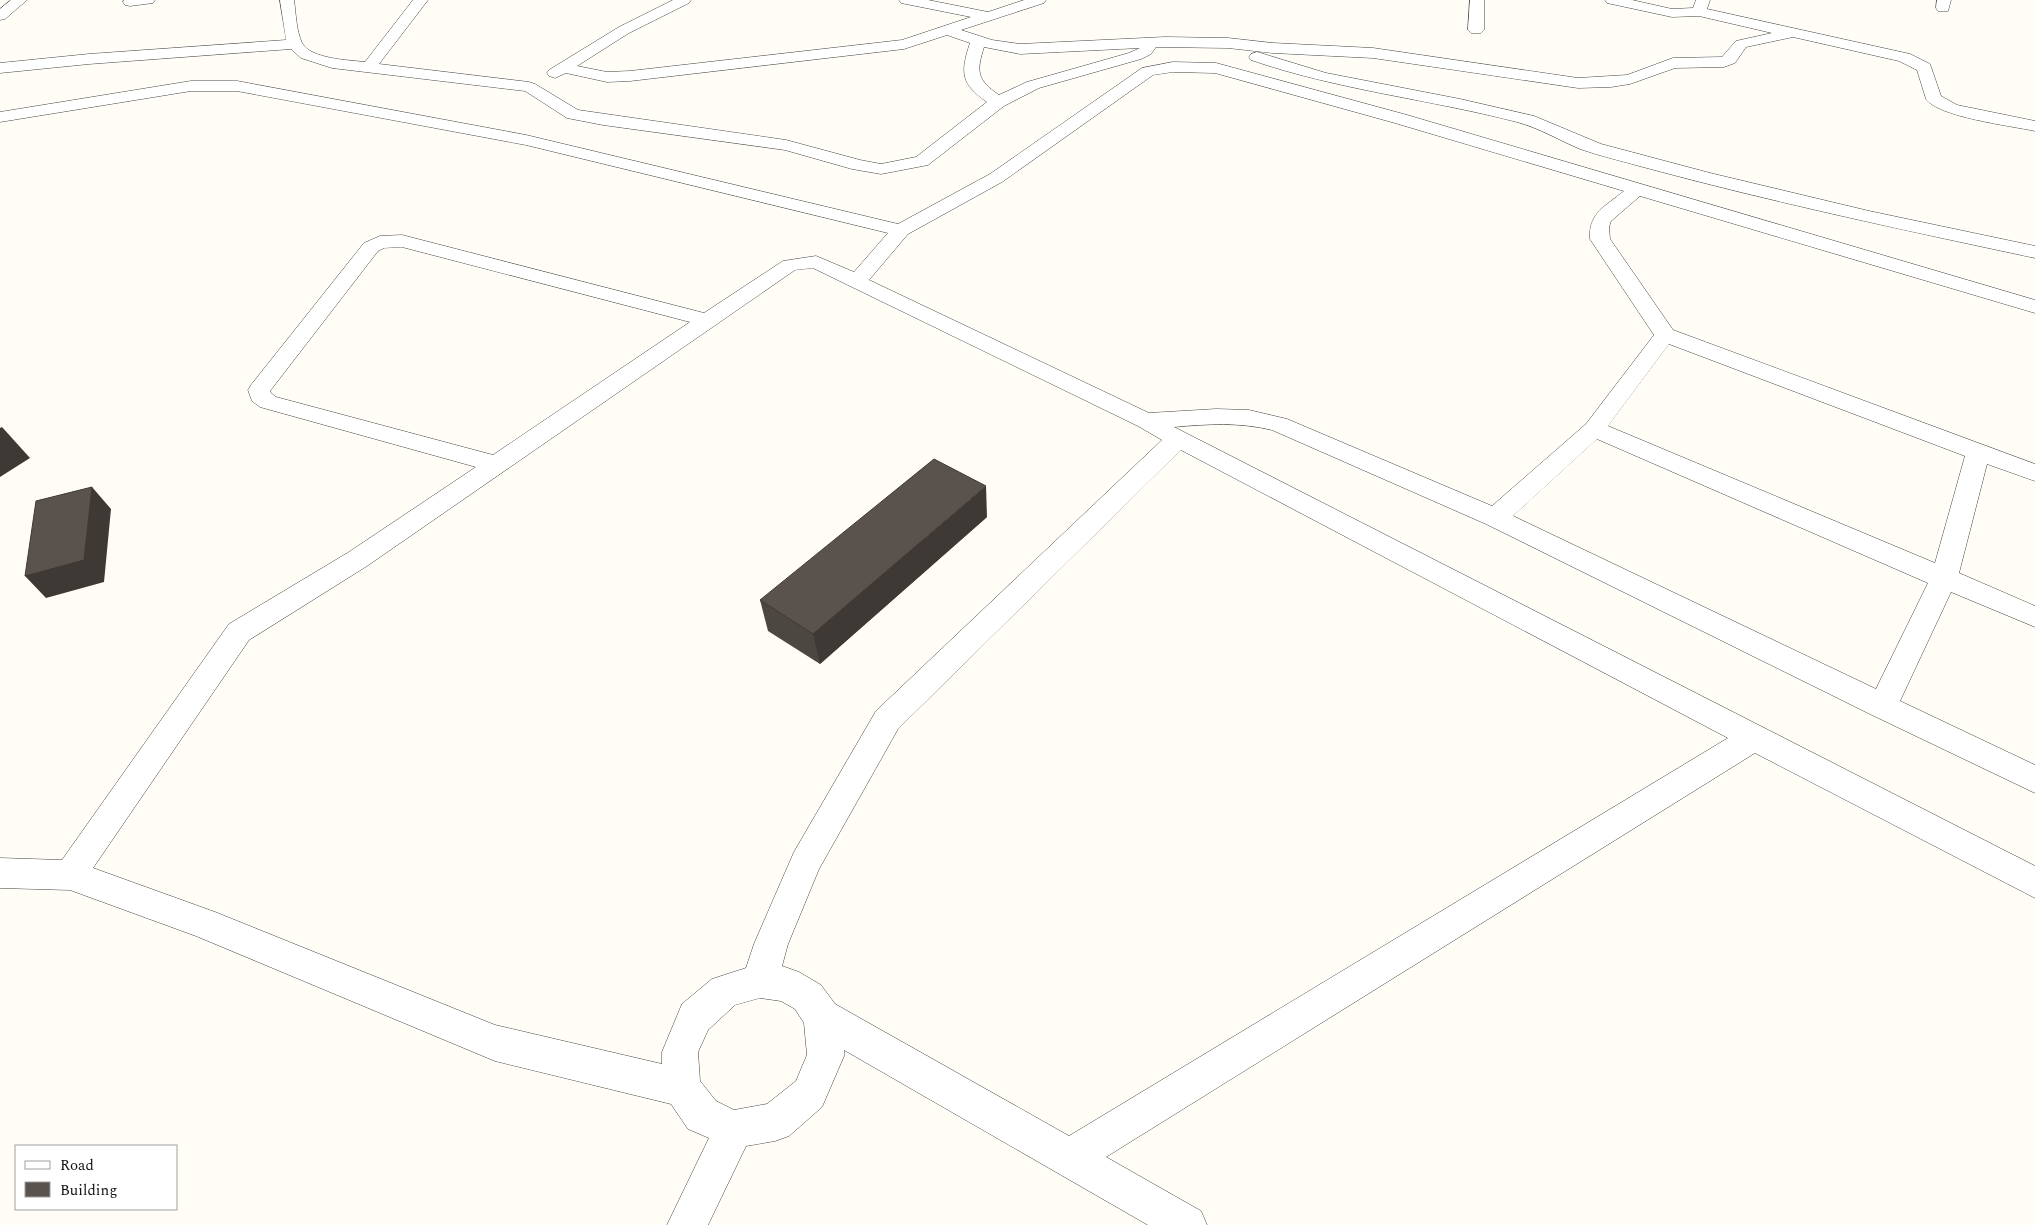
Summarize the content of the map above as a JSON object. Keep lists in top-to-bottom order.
{
  "legend": ["Road", "Building"]
}
